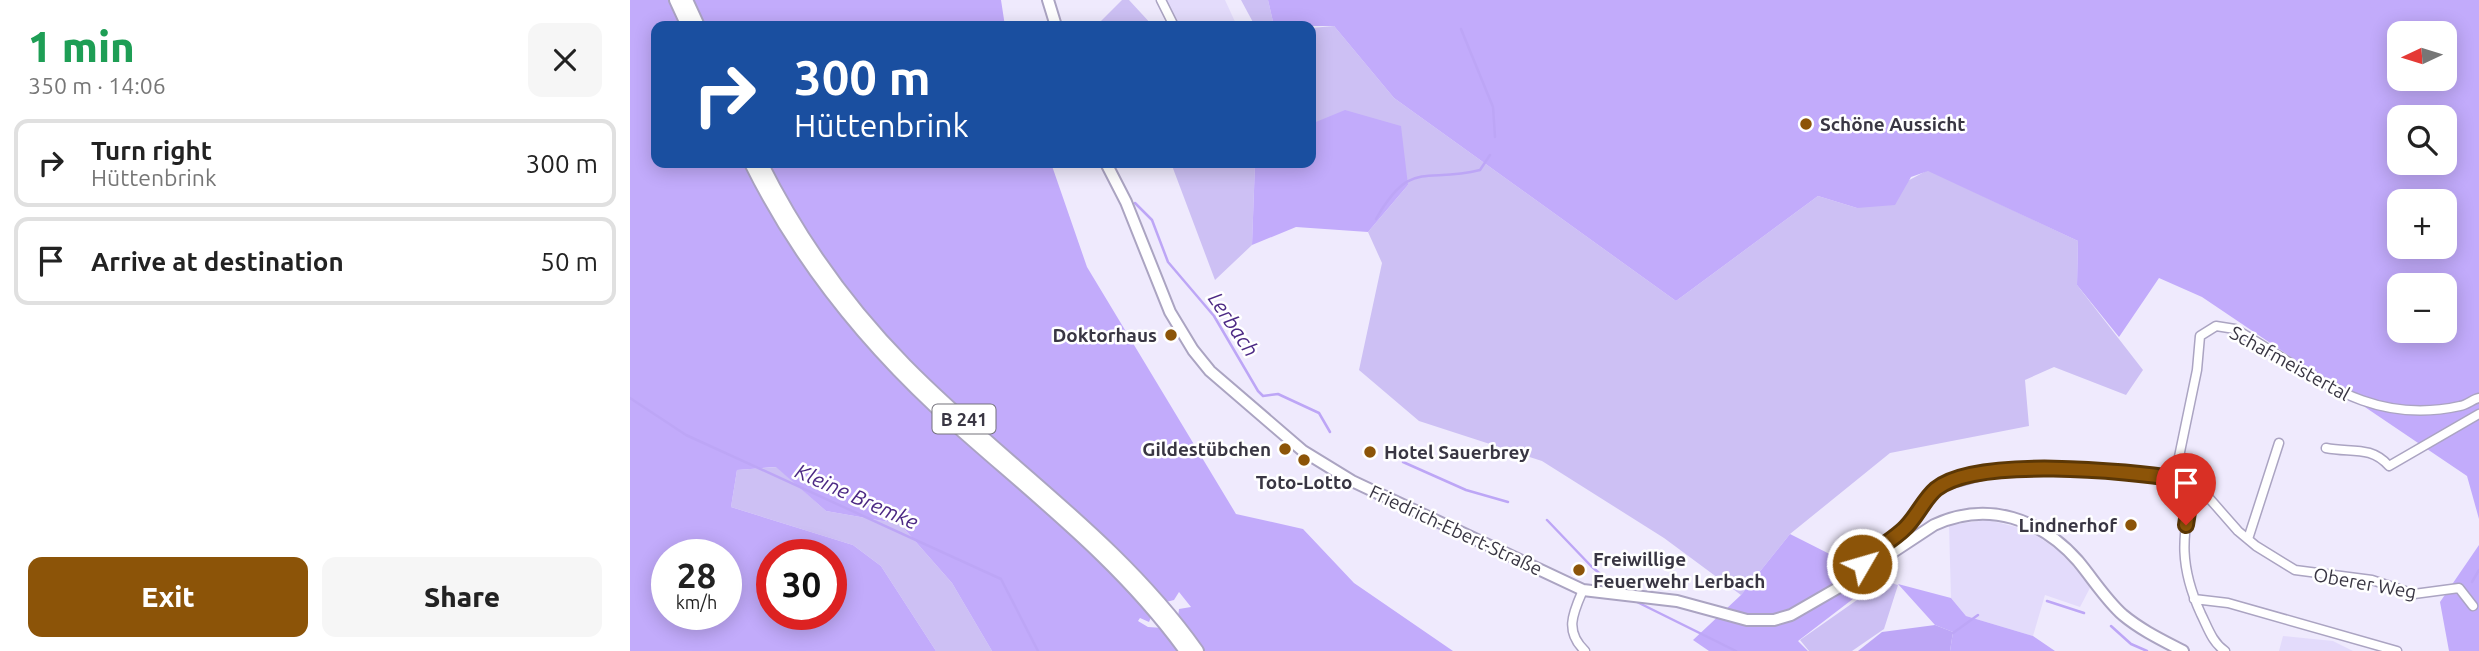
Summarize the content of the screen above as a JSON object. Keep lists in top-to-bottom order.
{
  "streets": {
    "main road": ["B 241"],
    "street": ["Schafmeistertal", "Friedrich-Ebert-Straße", "Oberer Weg"]
  },
  "crossings": [
    ["Friedrich-Ebert-Straße", "Oberer Weg"]
  ],
  "water": ["Lerbach", "Kleine Bremke"],
  "places": [
    "Schöne Aussicht",
    "Doktorhaus",
    "Gildestübchen",
    "Hotel Sauerbrey",
    "Toto-Lotto",
    "Lindnerhof",
    "Freiwillige Feuerwehr Lerbach"
  ],
  "north": "left",
  "page": {
    "heading": ["1 min", "350 m · 14:06"],
    "map_buttons": ["+", "−"],
    "turn": ["300 m", "Hüttenbrink"],
    "list": [
      {
        "name": "Turn right",
        "note": "Hüttenbrink",
        "value": "300 m"
      },
      {
        "name": "Arrive at destination",
        "value": "50 m"
      }
    ],
    "speed": "28 km/h",
    "limit": "30",
    "buttons": ["Exit", "Share"]
  }
}
